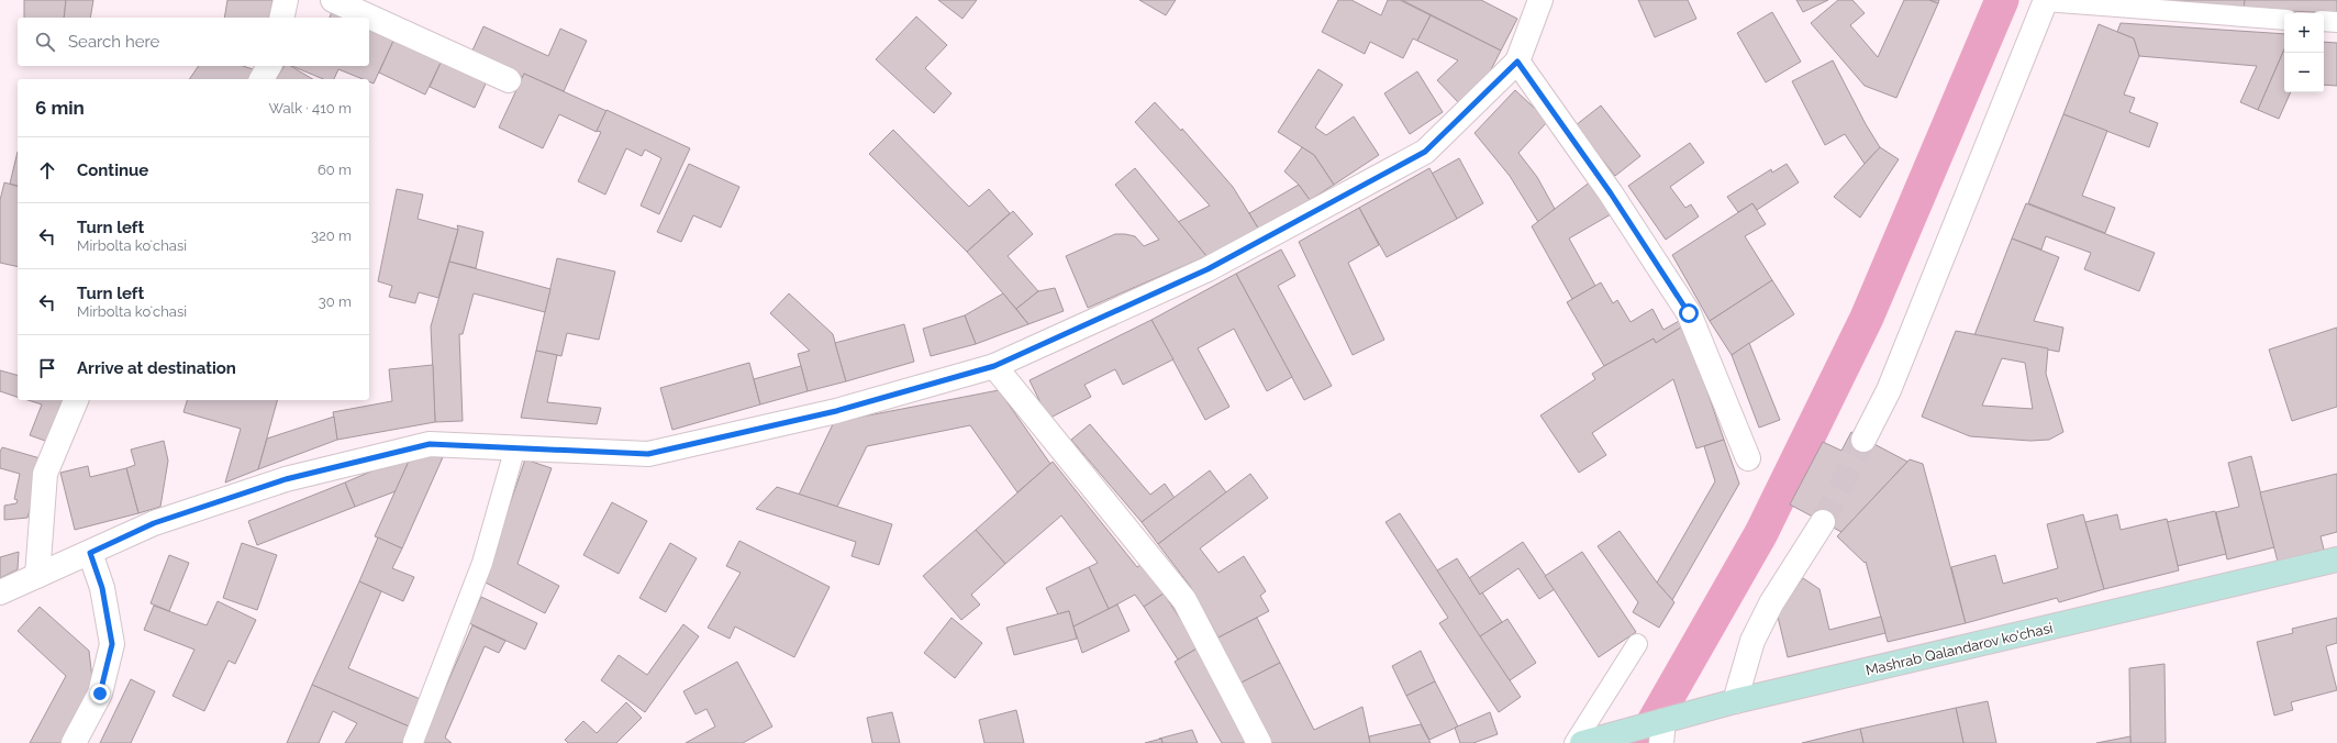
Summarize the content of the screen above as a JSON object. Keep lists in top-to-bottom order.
{
  "streets": {
    "main road": ["Mashrab Qalandarov ko'chasi"]
  },
  "page": {
    "map_buttons": ["+", "−"],
    "search": "Search here",
    "heading": ["6 min", "Walk · 410 m"],
    "list": [
      ["Continue", "60 m"],
      ["Turn left", "Mirbolta koʻchasi", "320 m"],
      ["Turn left", "Mirbolta koʻchasi", "30 m"],
      "Arrive at destination"
    ]
  }
}
